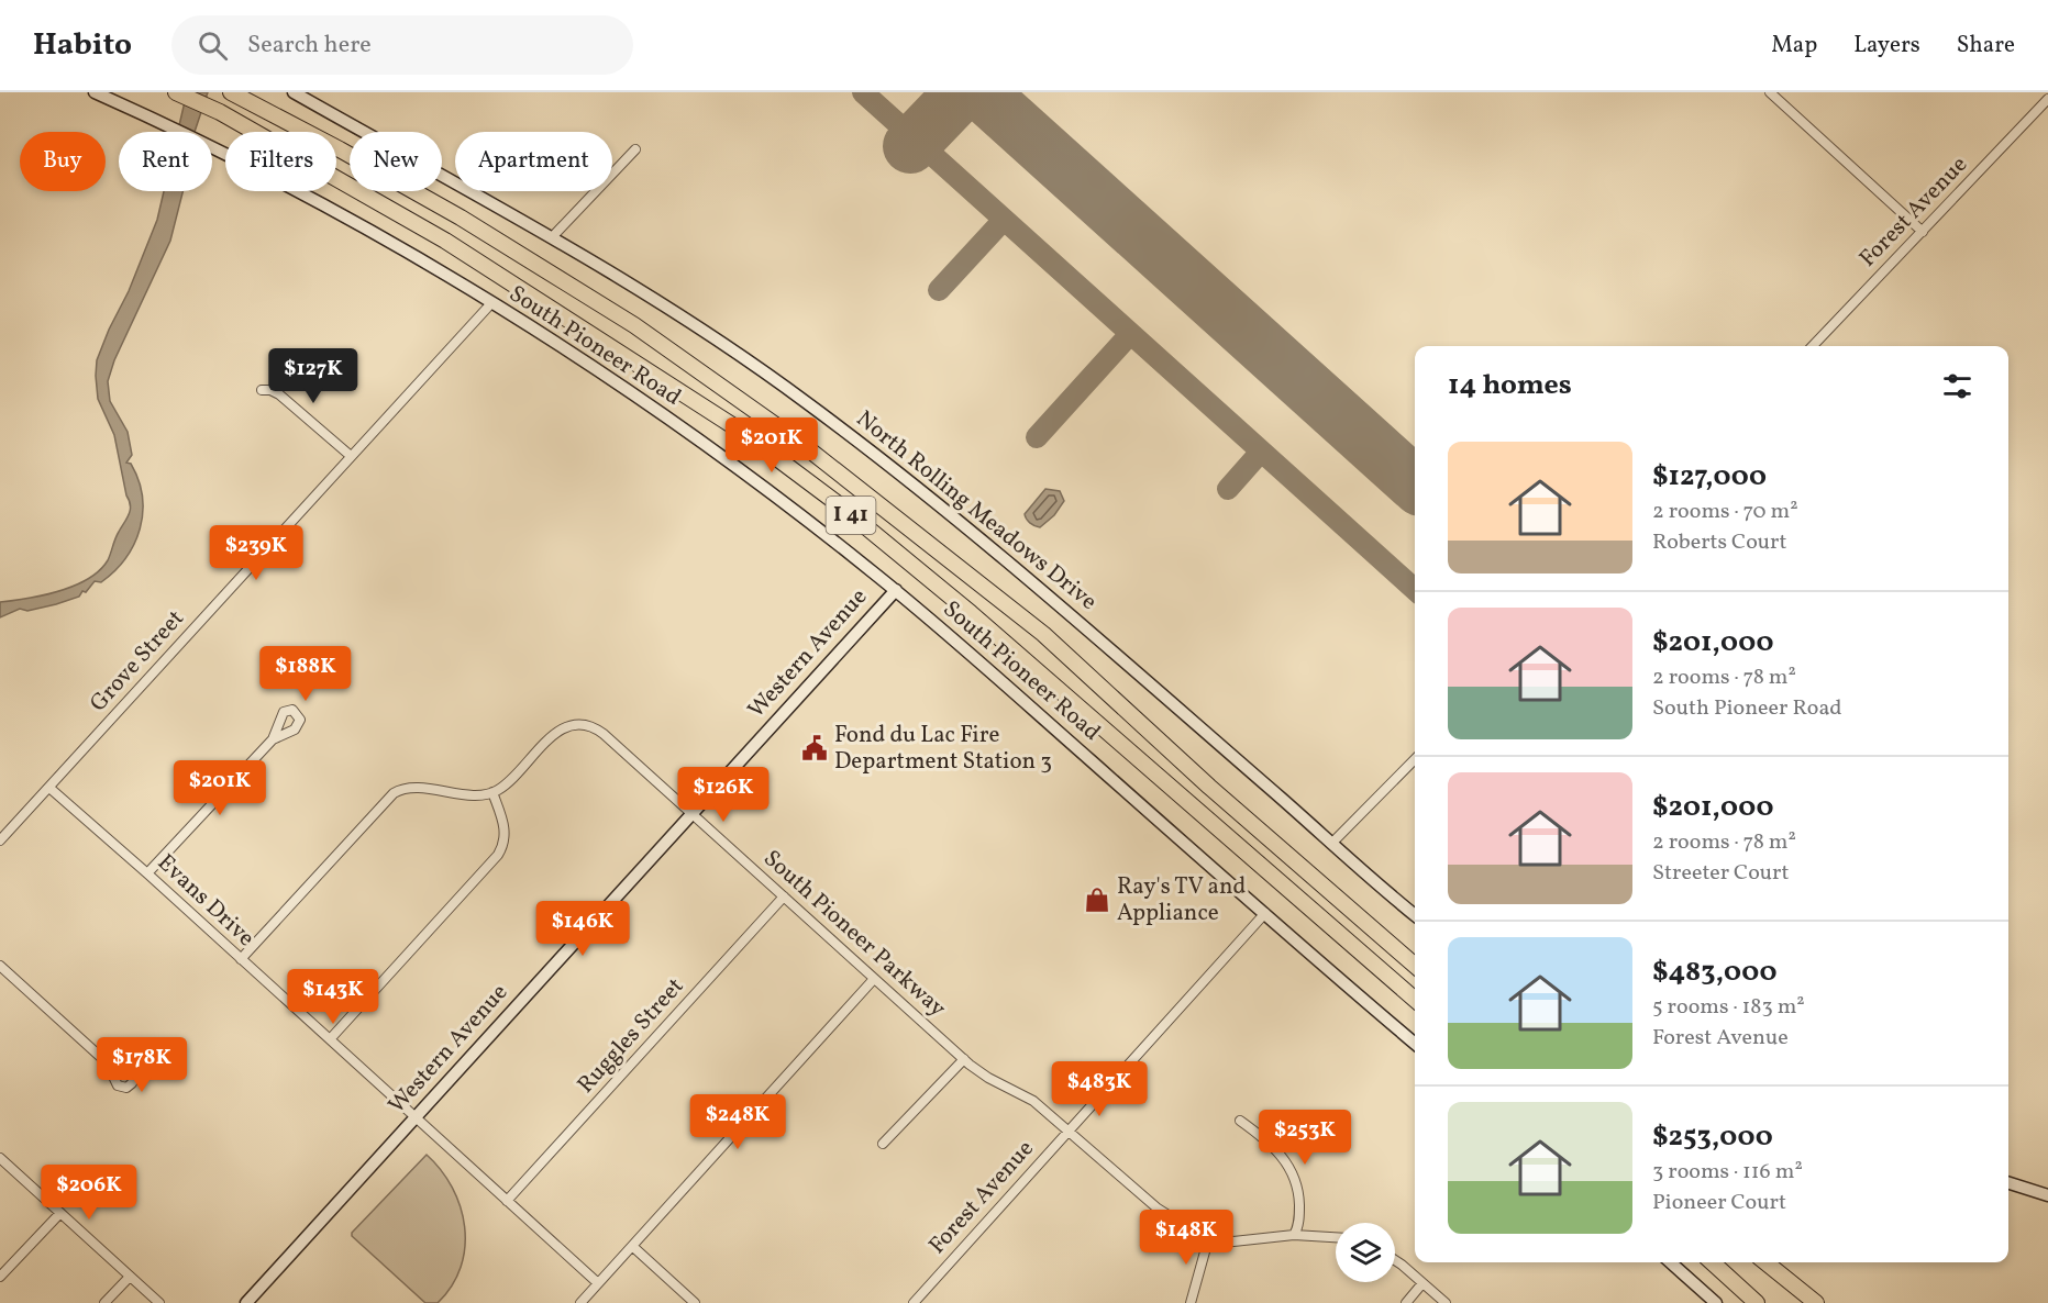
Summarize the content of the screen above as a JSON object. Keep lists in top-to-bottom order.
{
  "streets": {
    "highway": ["I 41"],
    "main road": ["South Pioneer Road", "North Rolling Meadows Drive", "Western Avenue"],
    "street": [
      "Forest Avenue",
      "Grove Street",
      "Evans Drive",
      "South Pioneer Parkway",
      "Ruggles Street"
    ]
  },
  "crossings": [
    ["Forest Avenue", "South Pioneer Road"],
    ["Forest Avenue", "South Pioneer Parkway"],
    ["South Pioneer Road", "Western Avenue"],
    ["South Pioneer Road", "Grove Street"],
    ["Western Avenue", "Evans Drive"],
    ["Western Avenue", "South Pioneer Parkway"],
    ["Grove Street", "Evans Drive"],
    ["Evans Drive", "Ruggles Street"],
    ["South Pioneer Parkway", "Ruggles Street"]
  ],
  "places": {
    "public building": ["Fond du Lac Fire Department Station 3"],
    "shop": ["Ray's TV and Appliance"]
  },
  "page": {
    "header": "Habito",
    "search": "Search here",
    "nav": ["Map", "Layers", "Share"],
    "chip": [
      "Buy",
      "Rent",
      "Filters",
      "New",
      "Apartment"
    ],
    "heading": "14 homes",
    "price": [
      "$127K",
      "$201K",
      "$239K",
      "$188K",
      "$201K",
      "$126K",
      "$146K",
      "$143K",
      "$178K",
      "$483K",
      "$248K",
      "$253K",
      "$206K",
      "$148K"
    ],
    "list": [
      {
        "name": "$127,000",
        "note": "2 rooms · 70 m² · Roberts Court"
      },
      {
        "name": "$201,000",
        "note": "2 rooms · 78 m² · South Pioneer Road"
      },
      {
        "name": "$201,000",
        "note": "2 rooms · 78 m² · Streeter Court"
      },
      {
        "name": "$483,000",
        "note": "5 rooms · 183 m² · Forest Avenue"
      },
      {
        "name": "$253,000",
        "note": "3 rooms · 116 m² · Pioneer Court"
      }
    ]
  }
}
